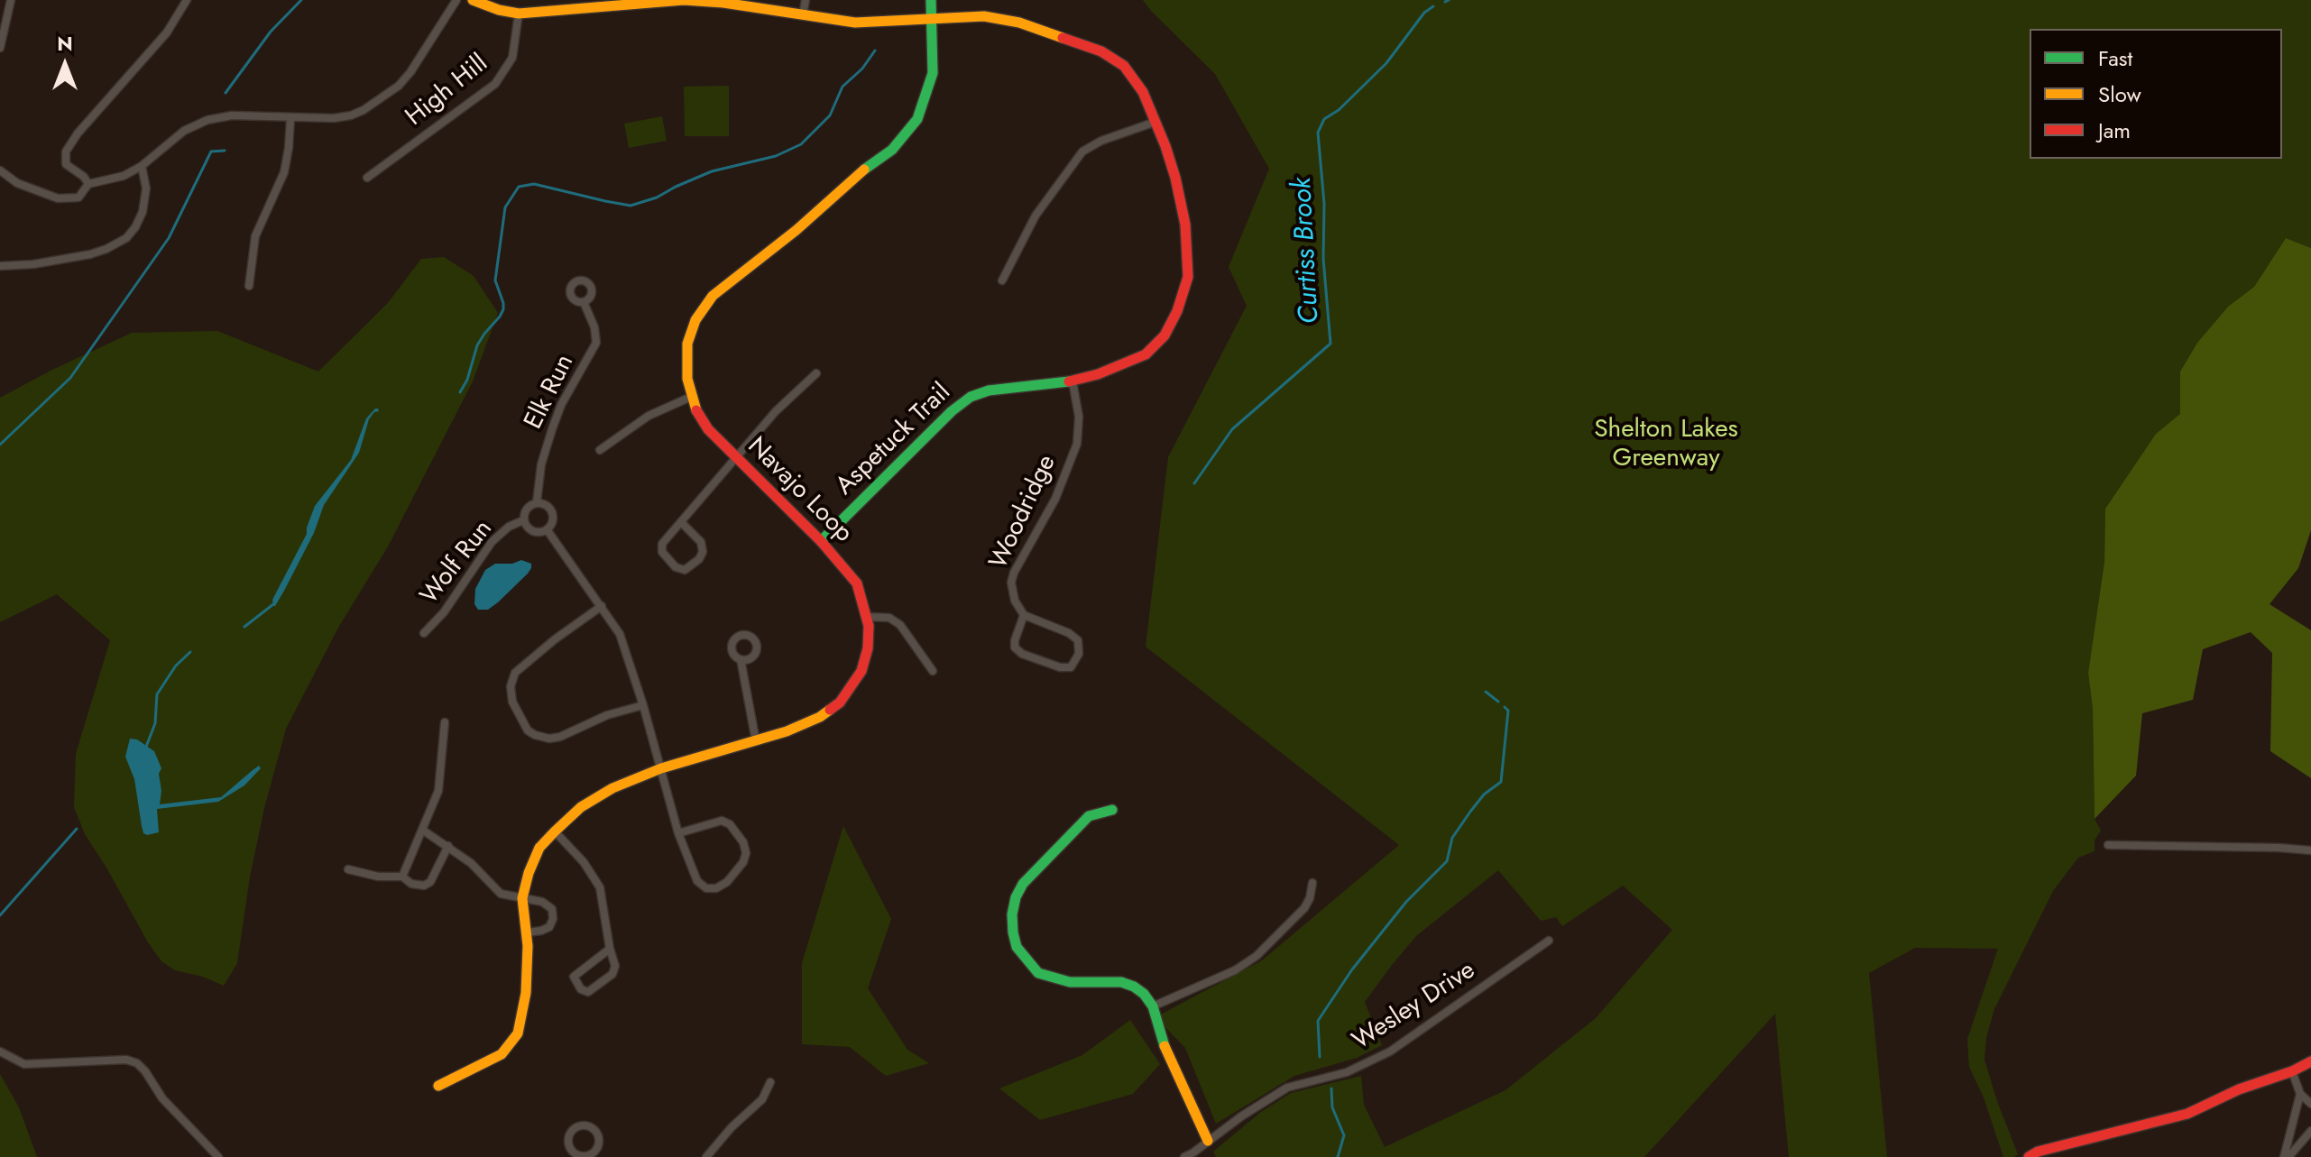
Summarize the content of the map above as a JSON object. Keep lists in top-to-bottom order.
{
  "streets": {
    "street": [
      "High Hill",
      "Elk Run",
      "Aspetuck Trail",
      "Navajo Loop",
      "Woodridge",
      "Wolf Run",
      "Wesley Drive"
    ]
  },
  "crossings": [
    ["High Hill", "Aspetuck Trail"],
    ["Elk Run", "Wolf Run"],
    ["Aspetuck Trail", "Navajo Loop"],
    ["Aspetuck Trail", "Woodridge"]
  ],
  "water": ["Curtiss Brook"],
  "parks": ["Shelton Lakes Greenway"],
  "legend": ["Fast", "Slow", "Jam"],
  "north": "top"
}
